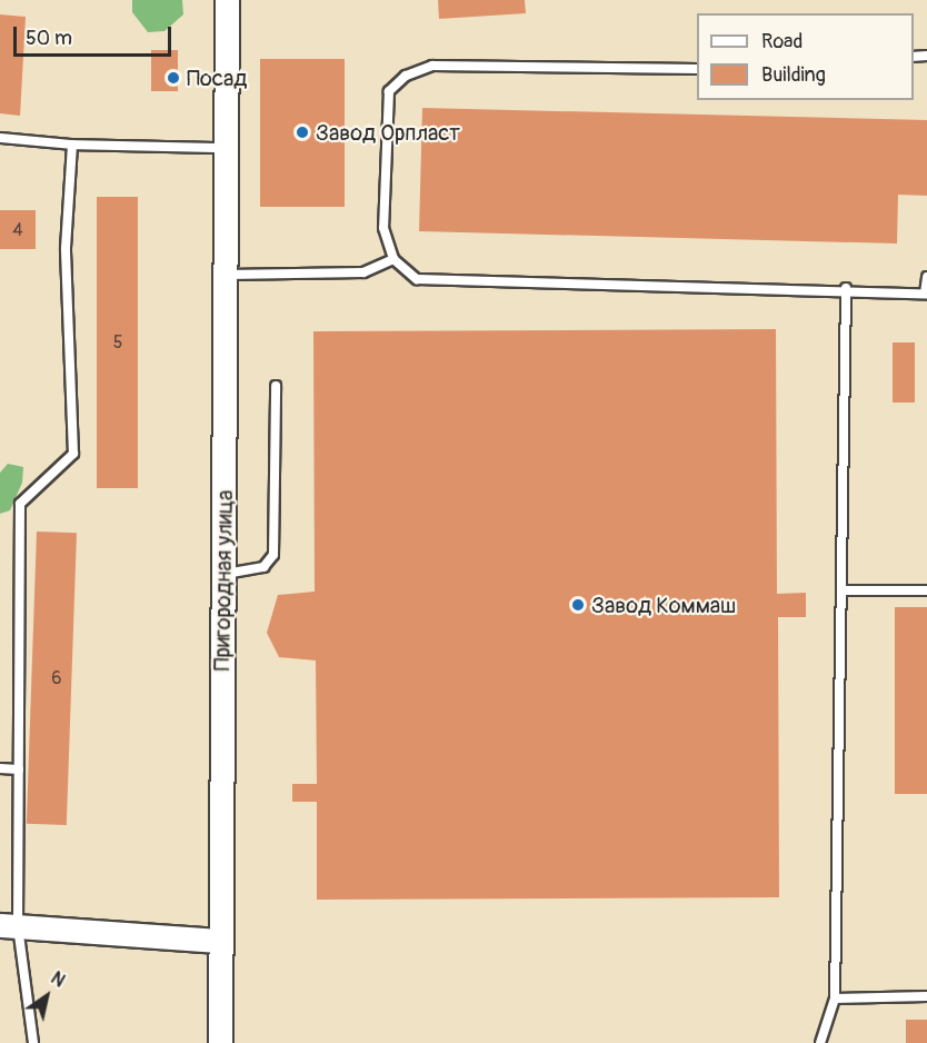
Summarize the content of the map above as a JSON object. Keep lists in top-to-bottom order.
{
  "streets": {
    "main road": ["Пригородная улица"]
  },
  "places": ["Посад", "Завод Орпласт", "Завод Коммаш"],
  "house_numbers": ["4", "5", "6"],
  "legend": ["Road", "Building"],
  "scale_bar": "50 m",
  "north": "top right"
}
